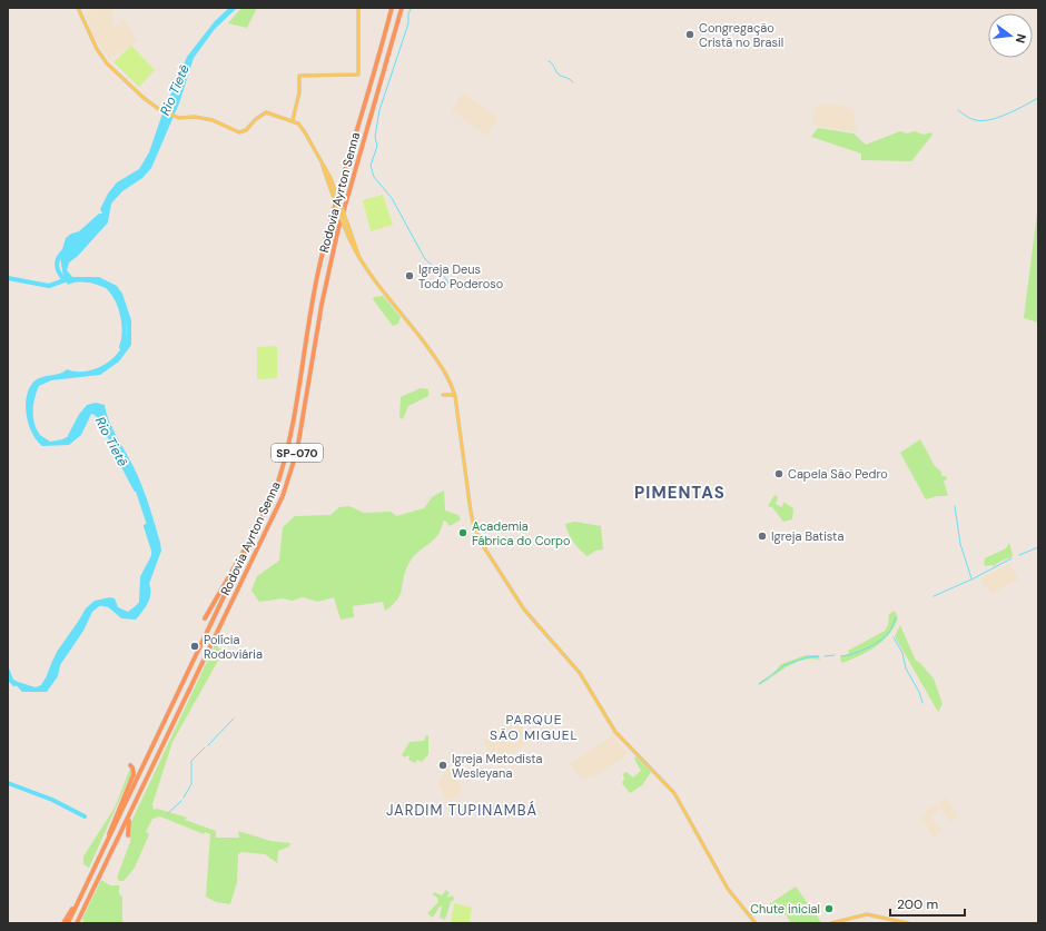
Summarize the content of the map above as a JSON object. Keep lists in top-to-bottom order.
{
  "streets": {
    "highway": ["Rodovia Ayrton Senna", "SP-070"]
  },
  "districts": ["PIMENTAS", "PARQUE SÃO MIGUEL", "JARDIM TUPINAMBÁ"],
  "water": ["Rio Tietê"],
  "places": [
    "Congregação Cristã no Brasil",
    "Igreja Deus Todo Poderoso",
    "Capela São Pedro",
    "Academia Fábrica do Corpo",
    "Igreja Batista",
    "Polícia Rodoviária",
    "Igreja Metodista Wesleyana",
    "Chute inicial"
  ],
  "scale_bar": "200 m",
  "north": "right"
}
